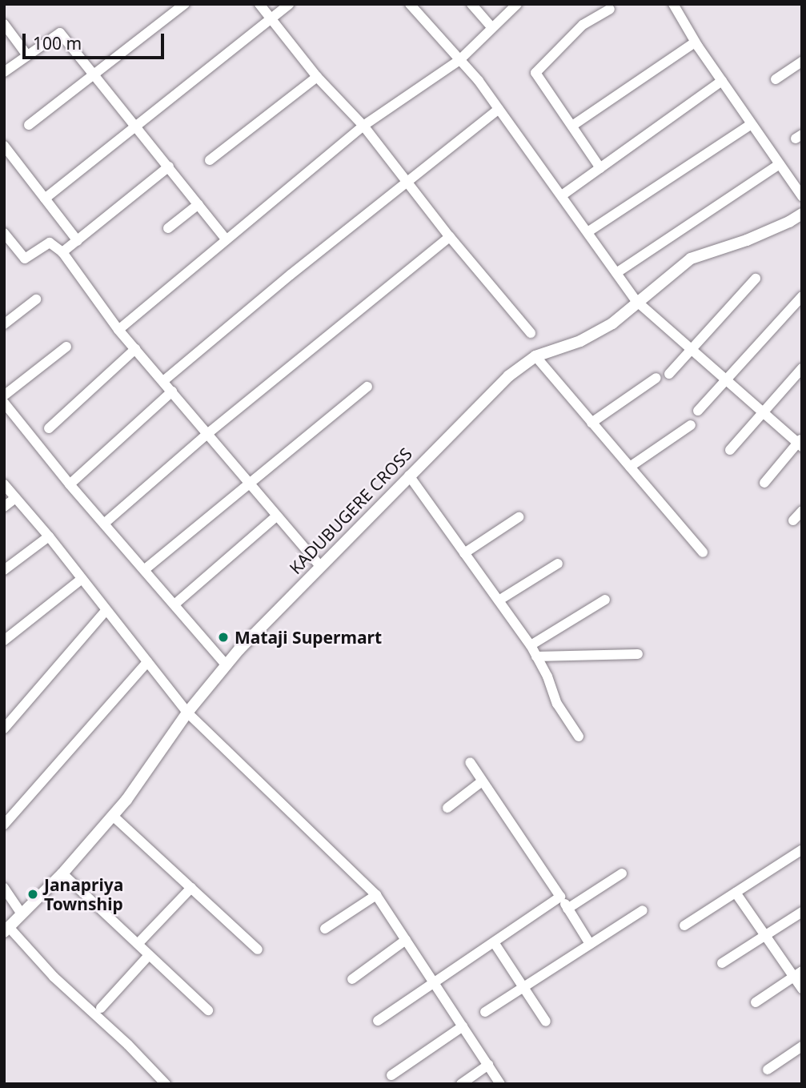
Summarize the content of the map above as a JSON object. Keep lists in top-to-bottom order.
{
  "streets": {
    "street": ["KADUBUGERE CROSS"]
  },
  "places": ["Mataji Supermart", "Janapriya Township"],
  "scale_bar": "100 m"
}
